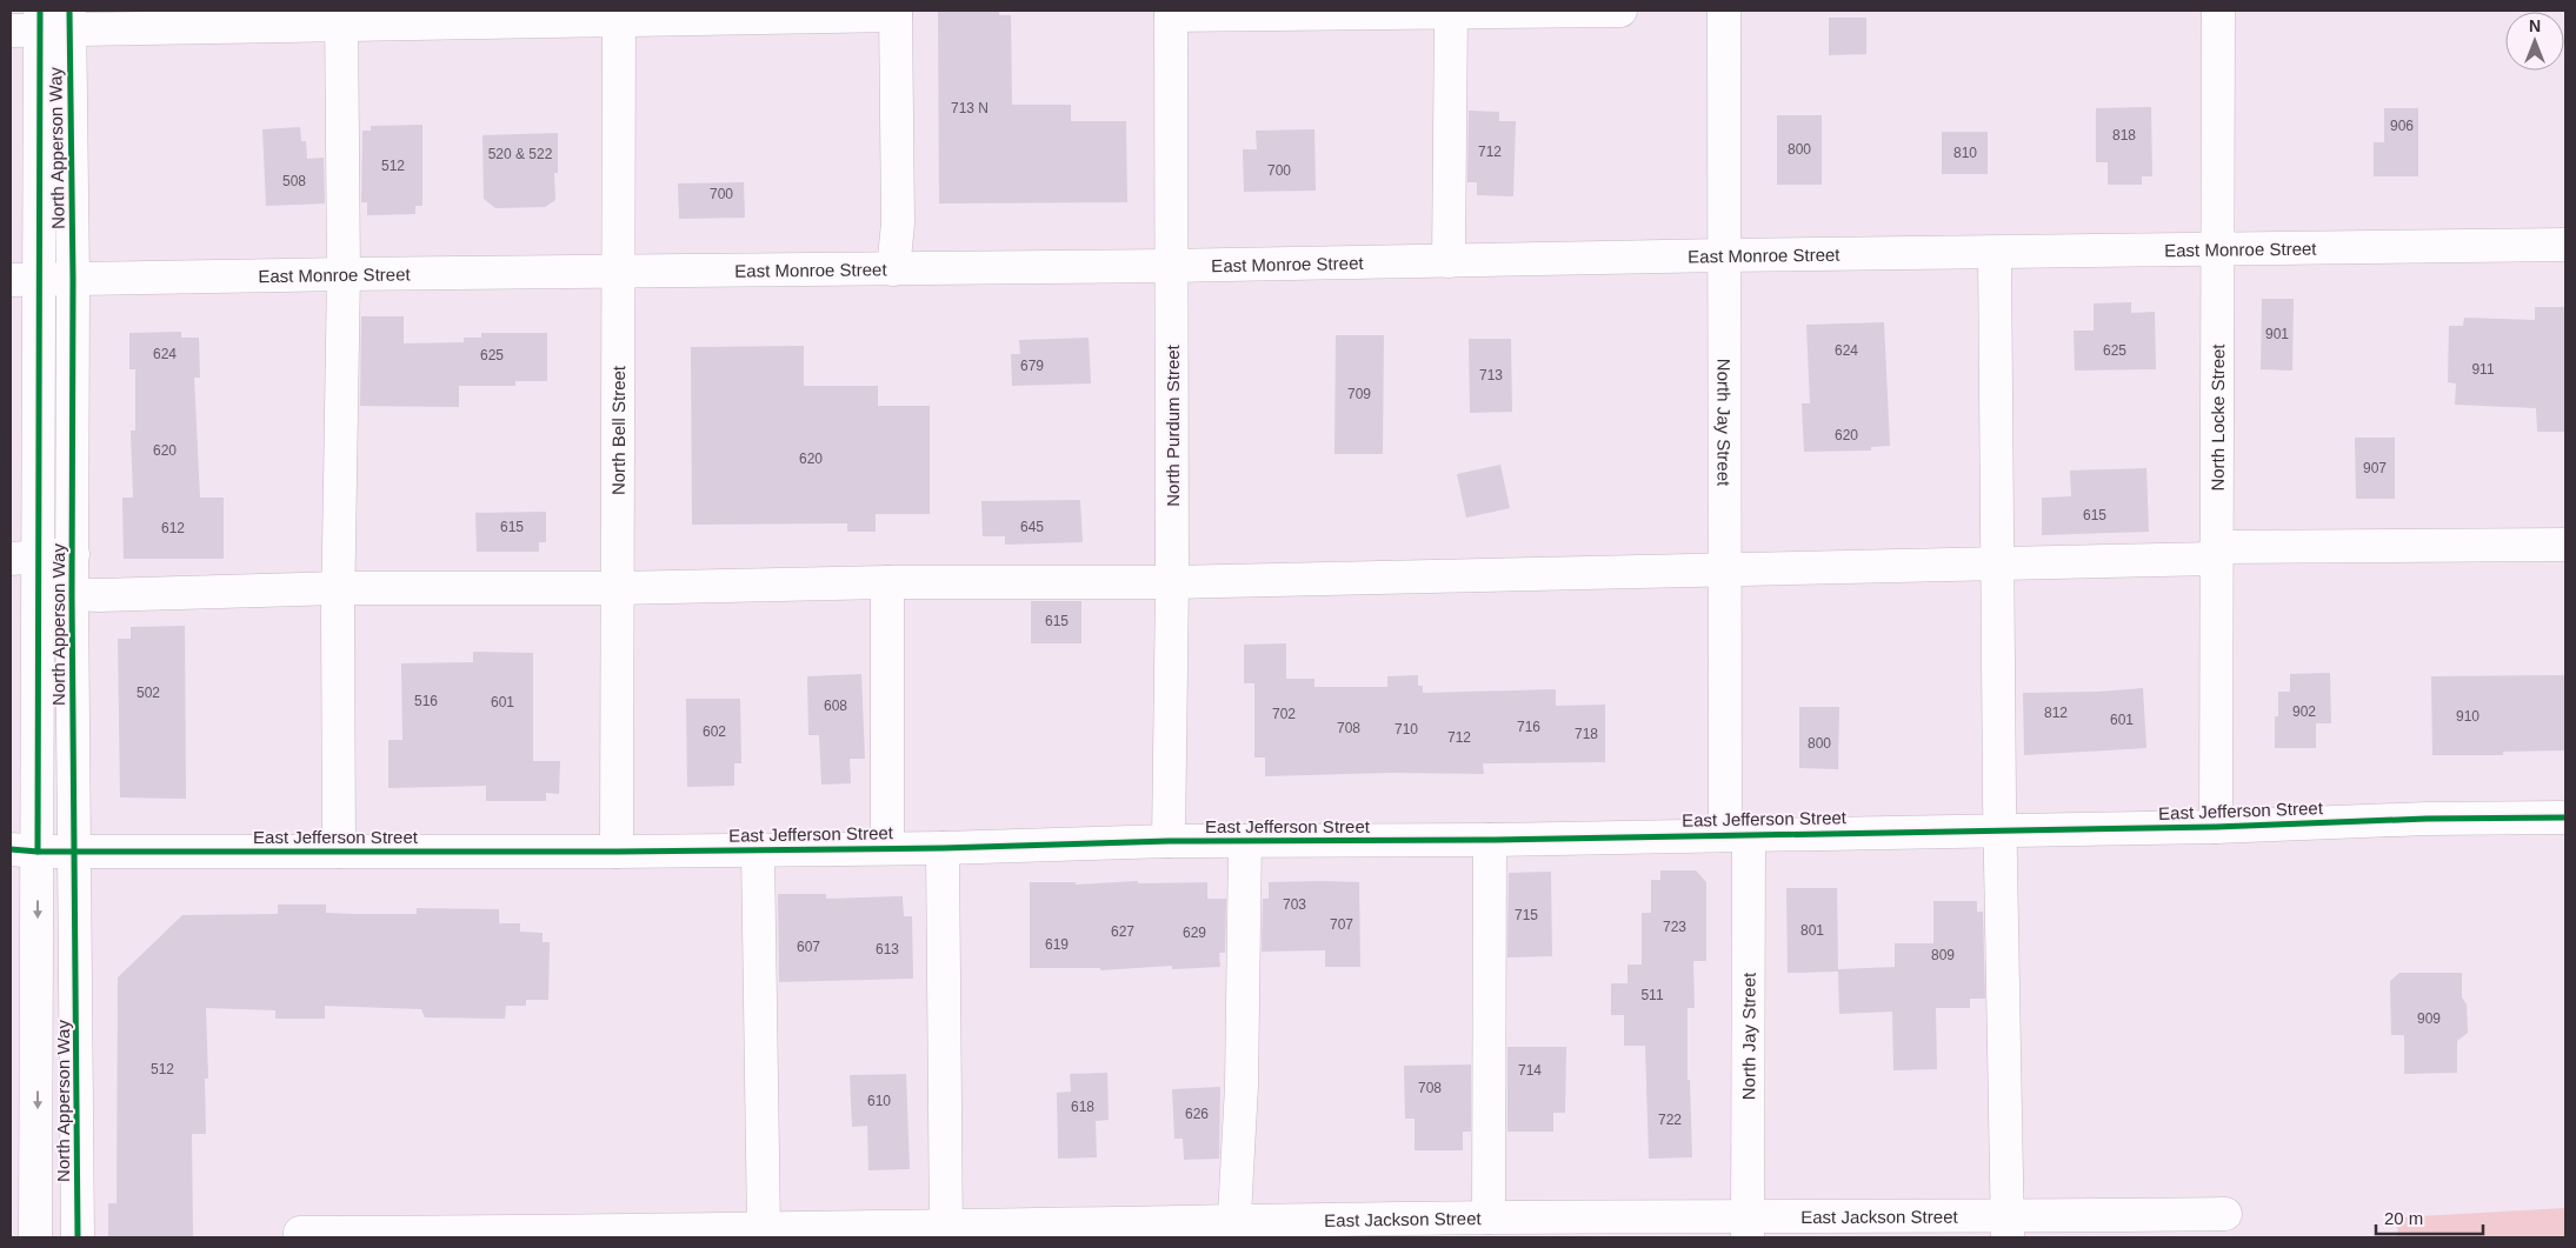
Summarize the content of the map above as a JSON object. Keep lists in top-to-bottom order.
{
  "streets": {
    "street": [
      "North Apperson Way",
      "East Monroe Street",
      "North Locke Street",
      "North Jay Street",
      "North Purdum Street",
      "North Bell Street",
      "East Jefferson Street",
      "East Jackson Street"
    ]
  },
  "crossings": [
    ["North Apperson Way", "East Monroe Street"],
    ["North Apperson Way", "East Jefferson Street"],
    ["East Monroe Street", "North Locke Street"],
    ["East Monroe Street", "North Jay Street"],
    ["East Monroe Street", "North Purdum Street"],
    ["East Monroe Street", "North Bell Street"],
    ["North Locke Street", "East Jefferson Street"],
    ["North Jay Street", "East Jefferson Street"],
    ["North Jay Street", "East Jackson Street"],
    ["North Purdum Street", "East Jefferson Street"],
    ["North Bell Street", "East Jefferson Street"]
  ],
  "house_numbers": [
    "713 N",
    "906",
    "818",
    "800",
    "712",
    "810",
    "520 & 522",
    "512",
    "700",
    "508",
    "700",
    "901",
    "624",
    "625",
    "624",
    "625",
    "679",
    "911",
    "713",
    "709",
    "620",
    "620",
    "620",
    "907",
    "615",
    "615",
    "645",
    "612",
    "615",
    "502",
    "516",
    "601",
    "608",
    "902",
    "812",
    "702",
    "910",
    "601",
    "716",
    "708",
    "710",
    "602",
    "718",
    "712",
    "800",
    "703",
    "715",
    "707",
    "723",
    "801",
    "627",
    "629",
    "619",
    "607",
    "613",
    "809",
    "511",
    "909",
    "512",
    "714",
    "708",
    "610",
    "618",
    "626",
    "722"
  ],
  "scale_bar": "20 m",
  "north": "top"
}
